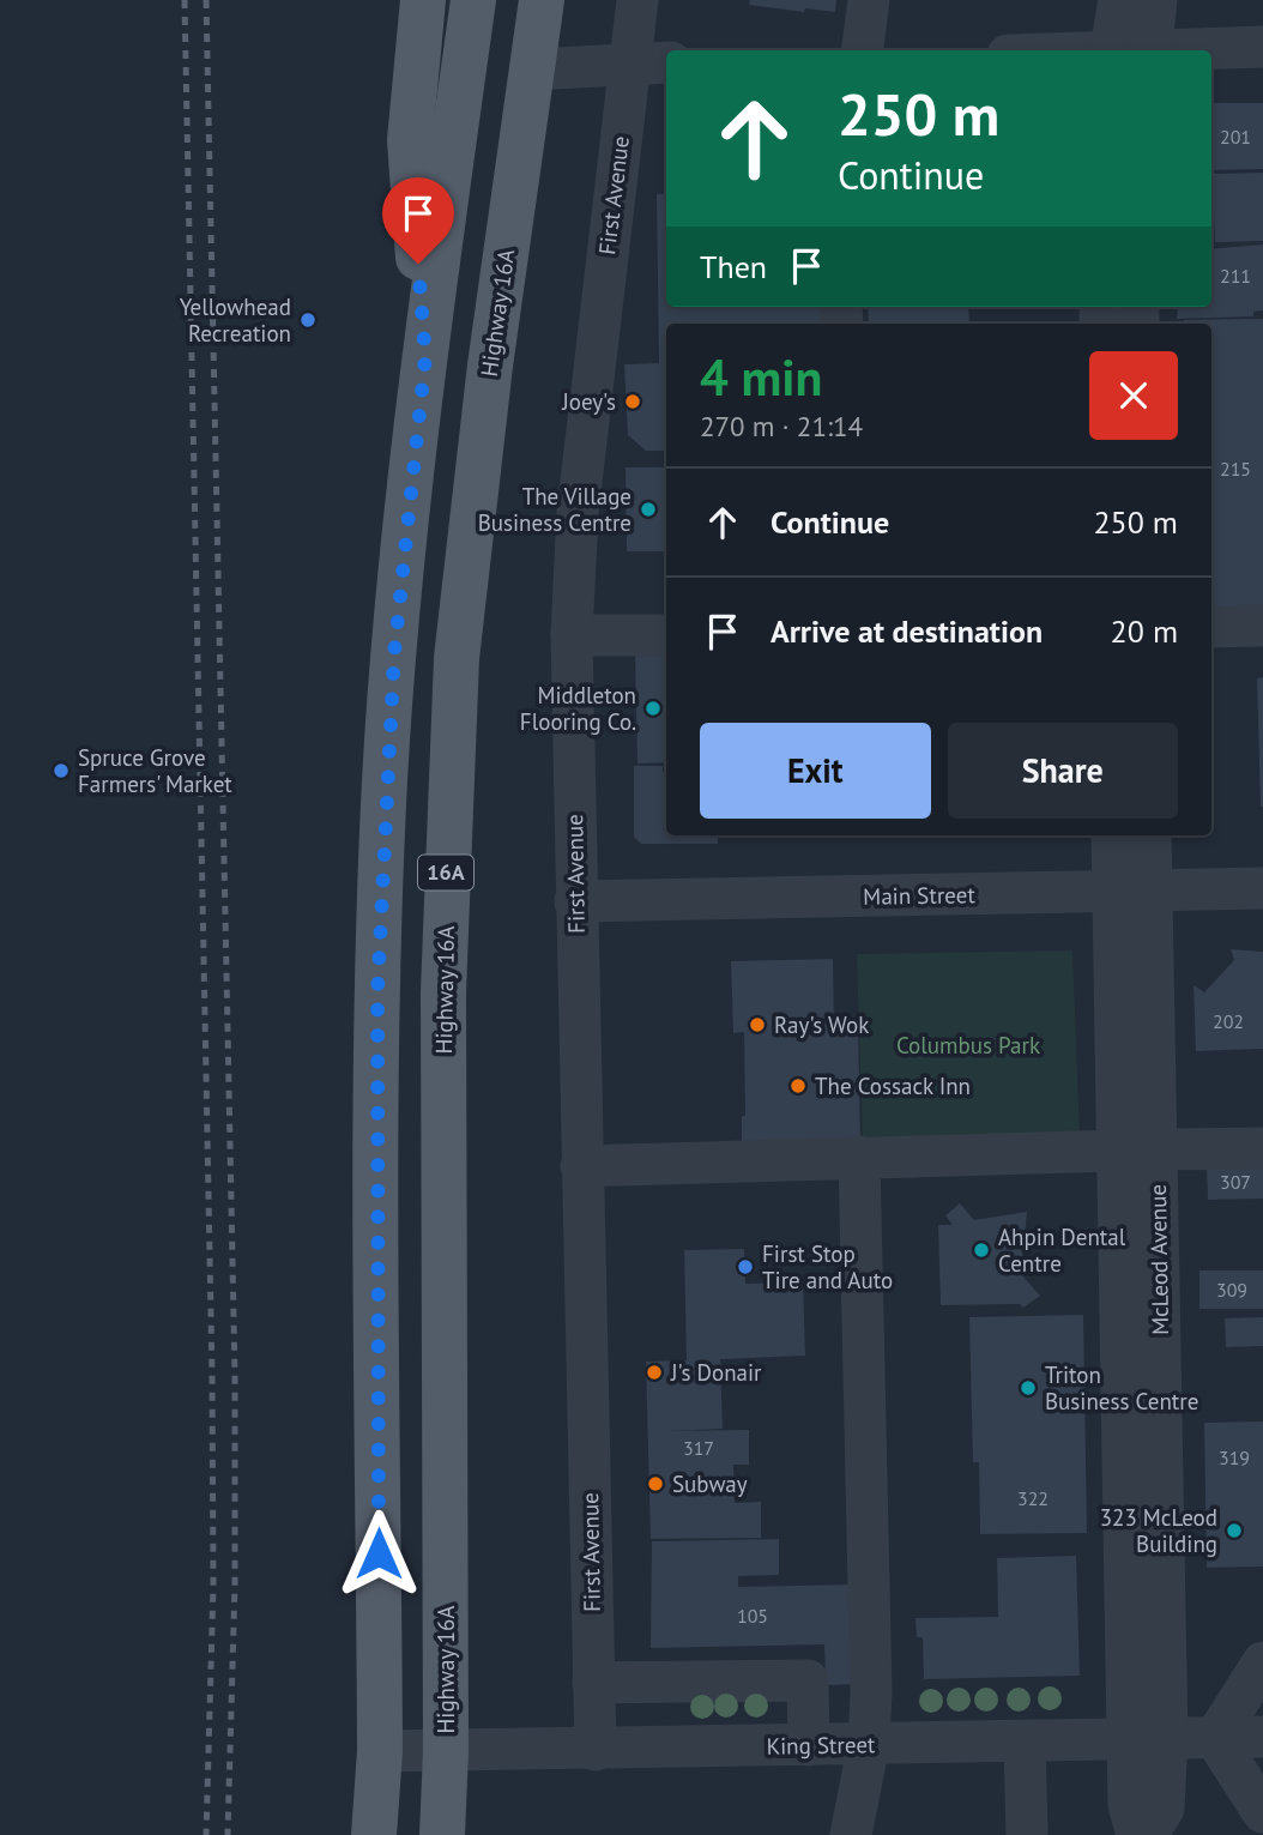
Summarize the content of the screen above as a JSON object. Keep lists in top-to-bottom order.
{
  "streets": {
    "main road": ["Highway 16A", "16A"],
    "street": [
      "First Avenue",
      "Main Street",
      "McLeod Avenue",
      "King Street"
    ]
  },
  "crossings": [
    ["First Avenue", "Main Street"],
    ["First Avenue", "King Street"],
    ["Highway 16A", "King Street"],
    ["Main Street", "McLeod Avenue"],
    ["McLeod Avenue", "King Street"]
  ],
  "parks": ["Columbus Park"],
  "places": [
    "Yellowhead Recreation",
    "Joey's",
    "The Village Business Centre",
    "Middleton Flooring Co.",
    "Spruce Grove Farmers' Market",
    "Ray's Wok",
    "The Cossack Inn",
    "Ahpin Dental Centre",
    "First Stop Tire and Auto",
    "J's Donair",
    "Triton Business Centre",
    "Subway",
    "323 McLeod Building"
  ],
  "house_numbers": [
    "201",
    "211",
    "215",
    "202",
    "307",
    "309",
    "317",
    "319",
    "322",
    "105"
  ],
  "page": {
    "turn": ["250 m", "Continue"],
    "then": "Then",
    "heading": ["4 min", "270 m · 21:14"],
    "list": [
      {
        "name": "Continue",
        "value": "250 m"
      },
      {
        "name": "Arrive at destination",
        "value": "20 m"
      }
    ],
    "buttons": ["Exit", "Share"]
  }
}
